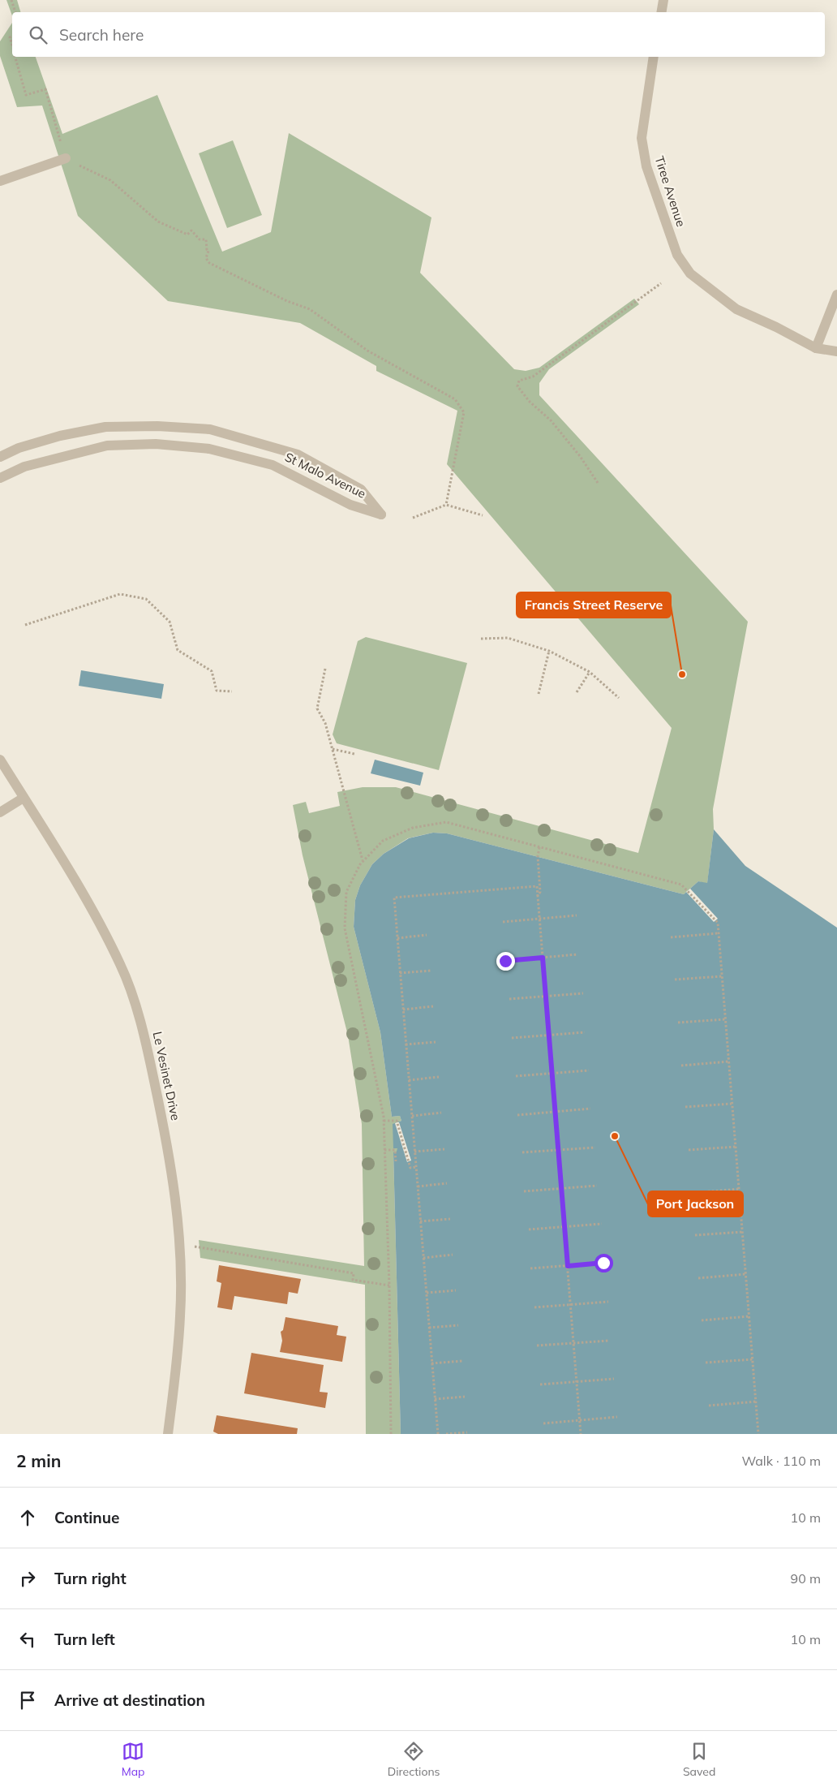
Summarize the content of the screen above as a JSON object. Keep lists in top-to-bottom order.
{
  "streets": {
    "street": ["Tiree Avenue", "St Malo Avenue", "Le Vesinet Drive"]
  },
  "places": ["Francis Street Reserve", "Port Jackson"],
  "page": {
    "search": "Search here",
    "heading": ["2 min", "Walk · 110 m"],
    "list": [
      ["Continue", "10 m"],
      ["Turn right", "90 m"],
      ["Turn left", "10 m"],
      "Arrive at destination"
    ],
    "nav": ["Map", "Directions", "Saved"]
  }
}
